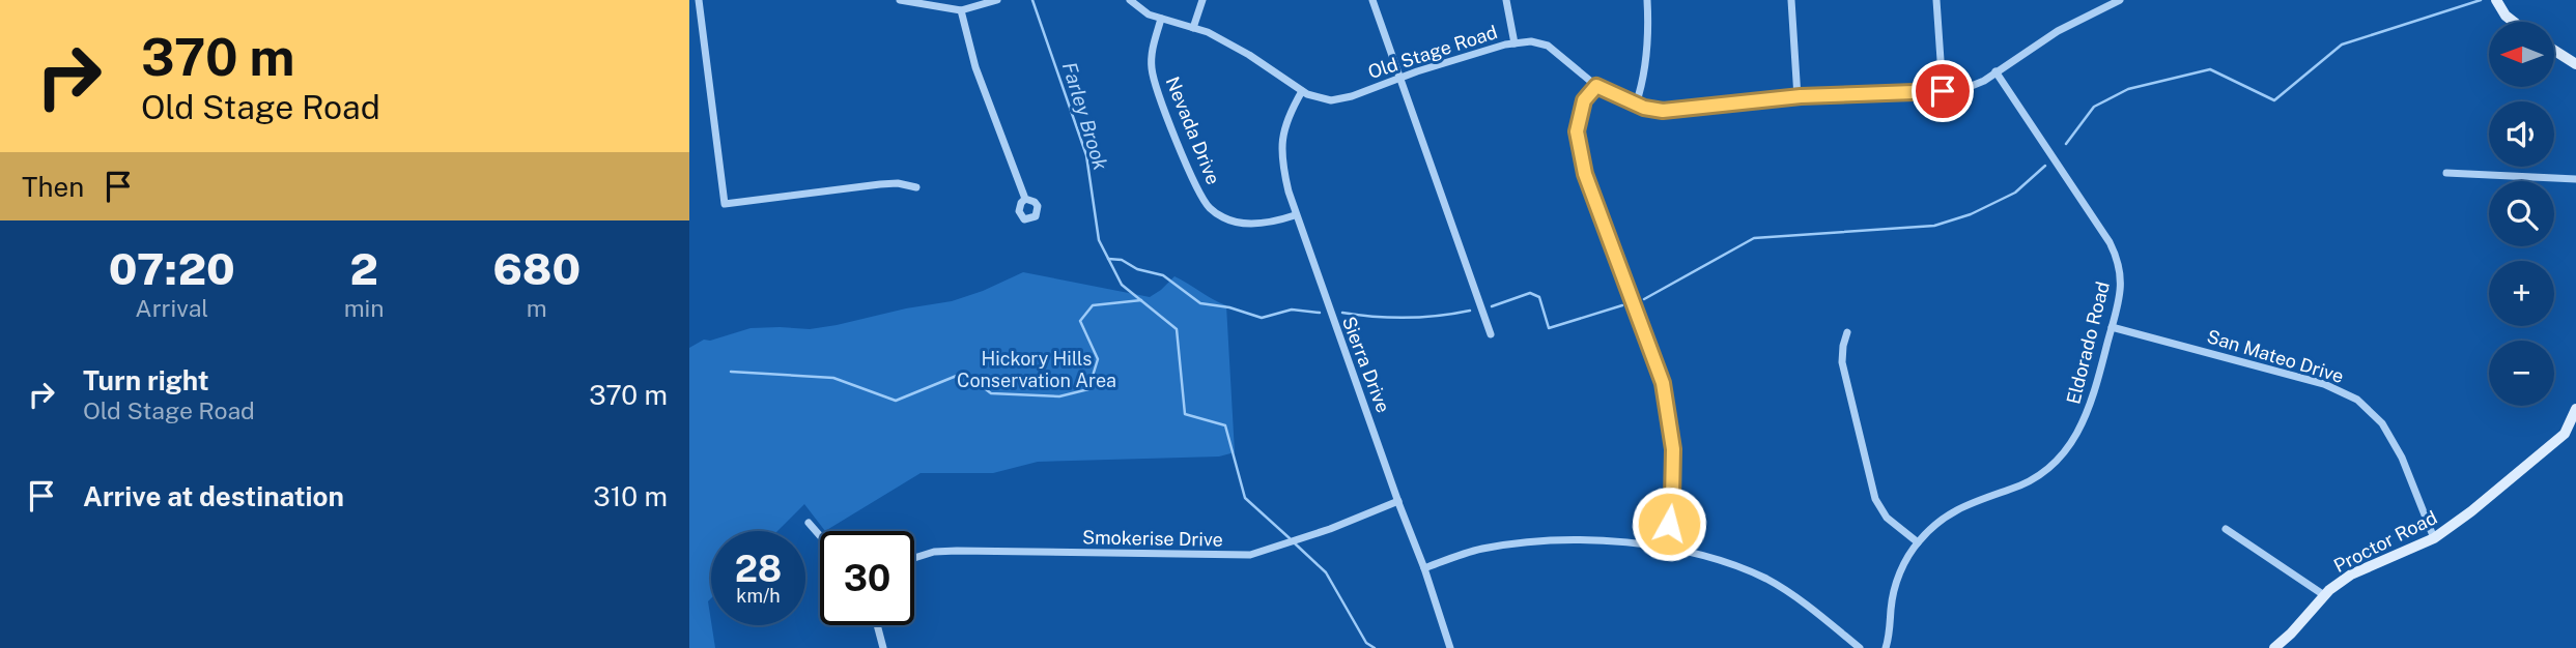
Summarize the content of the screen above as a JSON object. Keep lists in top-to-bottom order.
{
  "streets": {
    "main road": ["Proctor Road"],
    "street": [
      "Old Stage Road",
      "Nevada Drive",
      "Eldorado Road",
      "San Mateo Drive",
      "Sierra Drive",
      "Smokerise Drive"
    ]
  },
  "crossings": [
    ["Old Stage Road", "Nevada Drive"],
    ["Old Stage Road", "Eldorado Road"],
    ["Old Stage Road", "Sierra Drive"],
    ["Nevada Drive", "Sierra Drive"],
    ["Eldorado Road", "San Mateo Drive"],
    ["San Mateo Drive", "Proctor Road"],
    ["Sierra Drive", "Smokerise Drive"]
  ],
  "water": ["Farley Brook"],
  "parks": ["Hickory Hills Conservation Area"],
  "north": "left",
  "page": {
    "turn": ["370 m", "Old Stage Road"],
    "map_buttons": ["+", "−"],
    "then": "Then",
    "eta": [
      "07:20",
      "Arrival",
      "2",
      "min",
      "680",
      "m"
    ],
    "list": [
      {
        "name": "Turn right",
        "note": "Old Stage Road",
        "value": "370 m"
      },
      {
        "name": "Arrive at destination",
        "value": "310 m"
      }
    ],
    "speed": "28 km/h",
    "limit": "30"
  }
}
